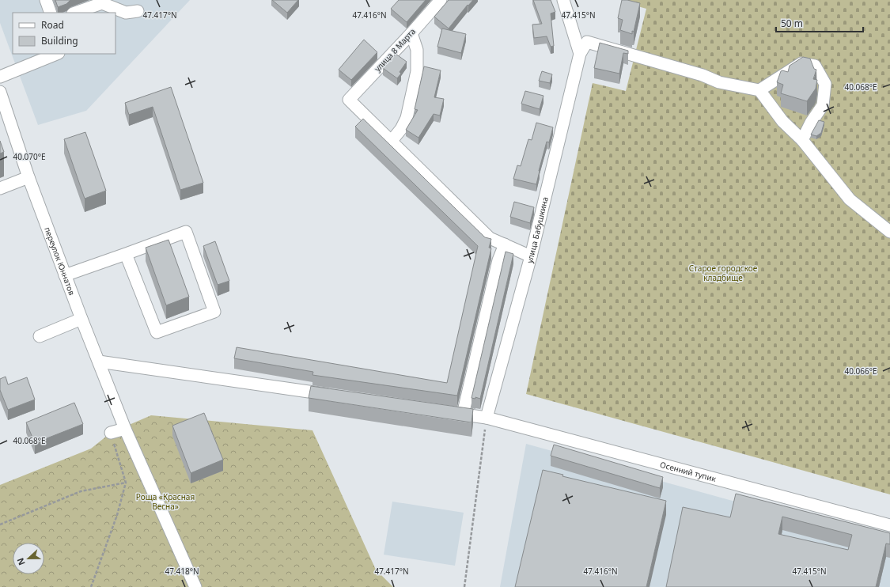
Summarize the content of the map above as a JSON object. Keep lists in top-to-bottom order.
{
  "streets": {
    "street": [
      "улица 8 Марта",
      "улица Бабушкина",
      "переулок Юннатов",
      "Осенний тупик"
    ]
  },
  "crossings": [
    ["улица Бабушкина", "Осенний тупик"]
  ],
  "parks": ["Старое городское кладбище", "Роща «Красная Весна»"],
  "legend": ["Road", "Building"],
  "scale_bar": "50 m",
  "north": "left",
  "coordinates": [
    "47.417°N",
    "47.416°N",
    "47.415°N",
    "40.068°E",
    "40.070°E",
    "40.066°E",
    "47.418°N"
  ]
}
